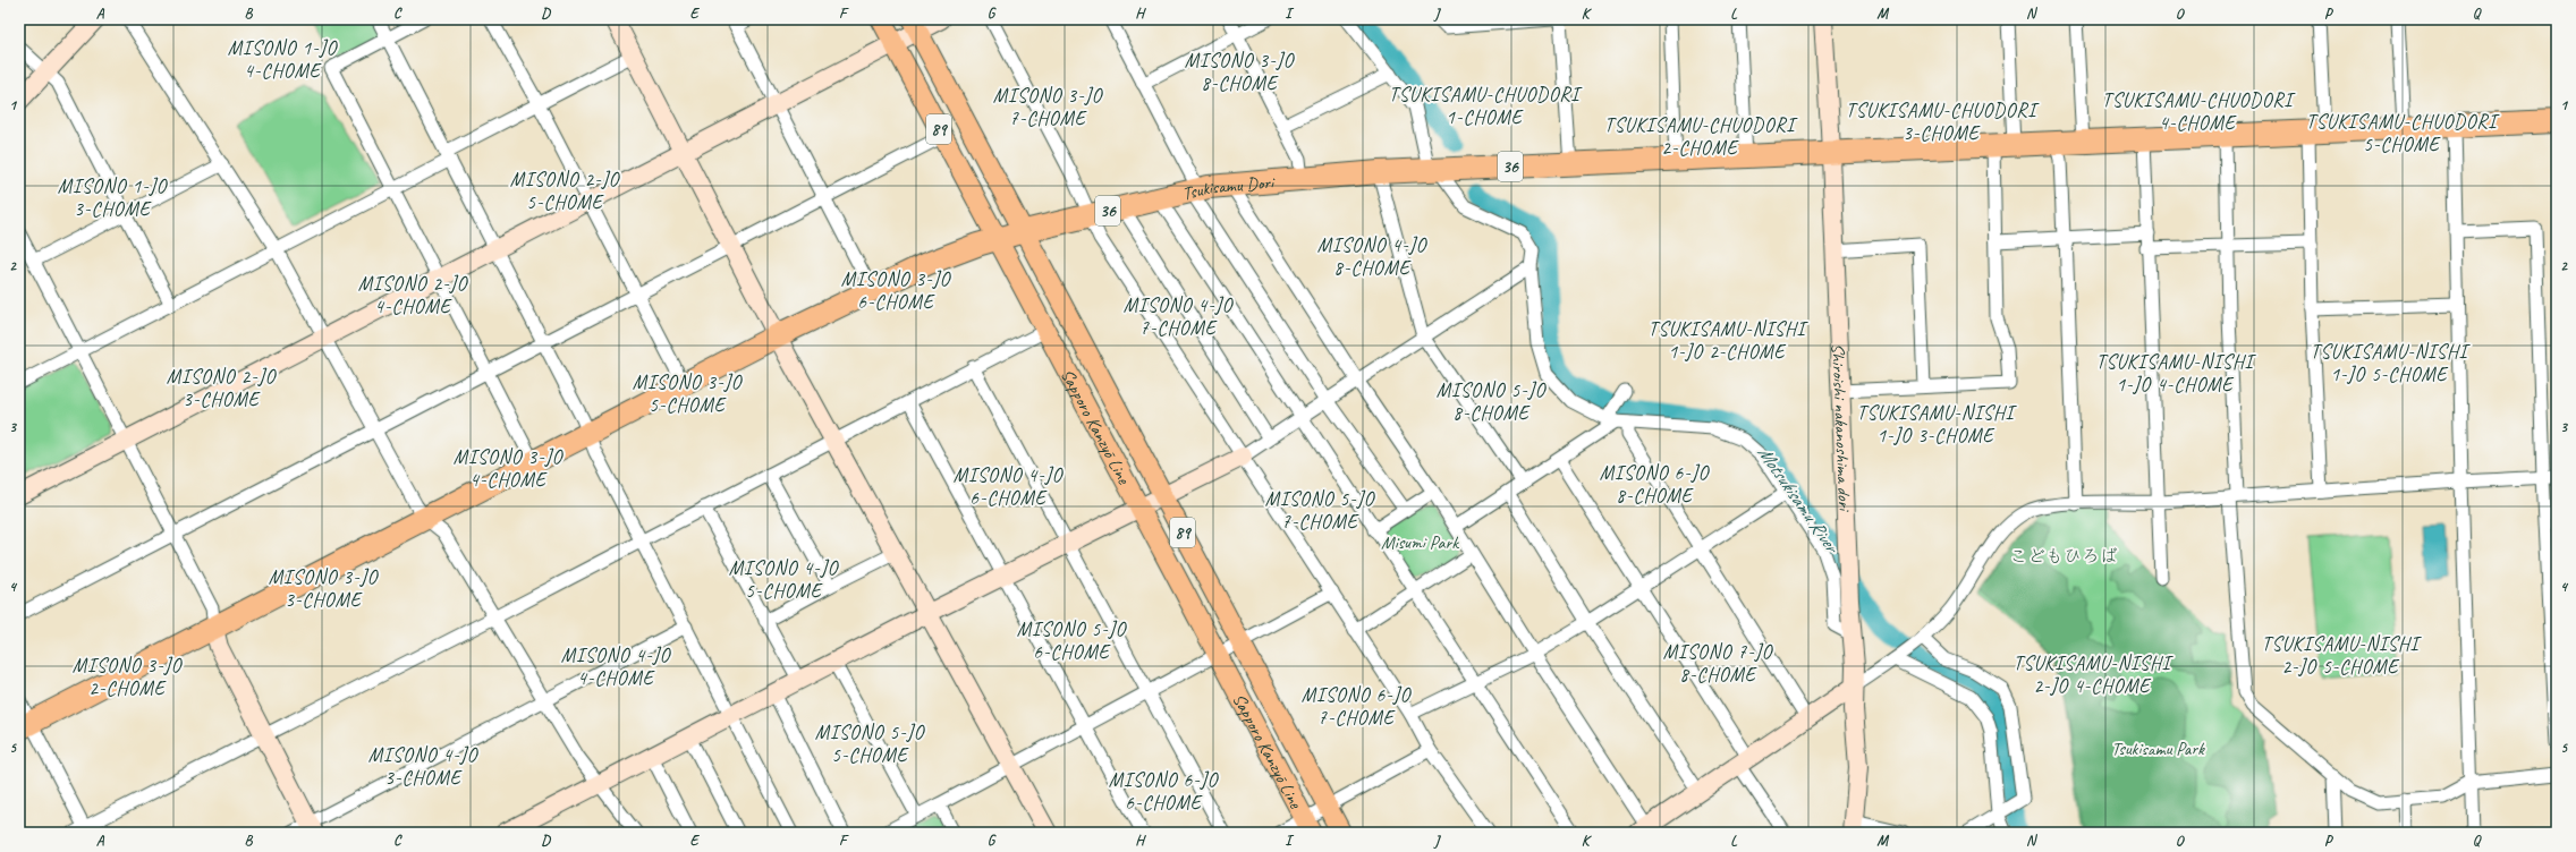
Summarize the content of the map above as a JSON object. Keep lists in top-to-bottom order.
{
  "streets": {
    "highway": ["36", "Tsukisamu Dori"],
    "main road": ["89", "Sapporo Kanzyō Line"],
    "street": ["Shiroishi nakanoshima dori"]
  },
  "crossings": [
    ["Tsukisamu Dori", "Sapporo Kanzyō Line"],
    ["Tsukisamu Dori", "Shiroishi nakanoshima dori"]
  ],
  "districts": [
    "MISONO 1-JO 4-CHOME",
    "MISONO 3-JO 8-CHOME",
    "TSUKISAMU-CHUODORI 1-CHOME",
    "MISONO 3-JO 7-CHOME",
    "TSUKISAMU-CHUODORI 4-CHOME",
    "TSUKISAMU-CHUODORI 3-CHOME",
    "TSUKISAMU-CHUODORI 5-CHOME",
    "TSUKISAMU-CHUODORI 2-CHOME",
    "MISONO 2-JO 5-CHOME",
    "MISONO 1-JO 3-CHOME",
    "MISONO 4-JO 8-CHOME",
    "MISONO 3-JO 6-CHOME",
    "MISONO 2-JO 4-CHOME",
    "MISONO 4-JO 7-CHOME",
    "TSUKISAMU-NISHI 1-JO 2-CHOME",
    "TSUKISAMU-NISHI 1-JO 5-CHOME",
    "TSUKISAMU-NISHI 1-JO 4-CHOME",
    "MISONO 2-JO 3-CHOME",
    "MISONO 3-JO 5-CHOME",
    "MISONO 5-JO 8-CHOME",
    "TSUKISAMU-NISHI 1-JO 3-CHOME",
    "MISONO 3-JO 4-CHOME",
    "MISONO 6-JO 8-CHOME",
    "MISONO 4-JO 6-CHOME",
    "MISONO 5-JO 7-CHOME",
    "MISONO 4-JO 5-CHOME",
    "MISONO 3-JO 3-CHOME",
    "MISONO 5-JO 6-CHOME",
    "TSUKISAMU-NISHI 2-JO 5-CHOME",
    "MISONO 7-JO 8-CHOME",
    "MISONO 4-JO 4-CHOME",
    "TSUKISAMU-NISHI 2-JO 4-CHOME",
    "MISONO 3-JO 2-CHOME",
    "MISONO 6-JO 7-CHOME",
    "MISONO 5-JO 5-CHOME",
    "MISONO 4-JO 3-CHOME",
    "MISONO 6-JO 6-CHOME"
  ],
  "water": ["Motsukisamu River"],
  "parks": ["Misumi Park", "こどもひろば", "Tsukisamu Park"],
  "grid": {
    "columns": [
      "A",
      "B",
      "C",
      "D",
      "E",
      "F",
      "G",
      "H",
      "I",
      "J",
      "K",
      "L",
      "M",
      "N",
      "O",
      "P",
      "Q"
    ],
    "rows": [
      "1",
      "2",
      "3",
      "4",
      "5"
    ]
  }
}
